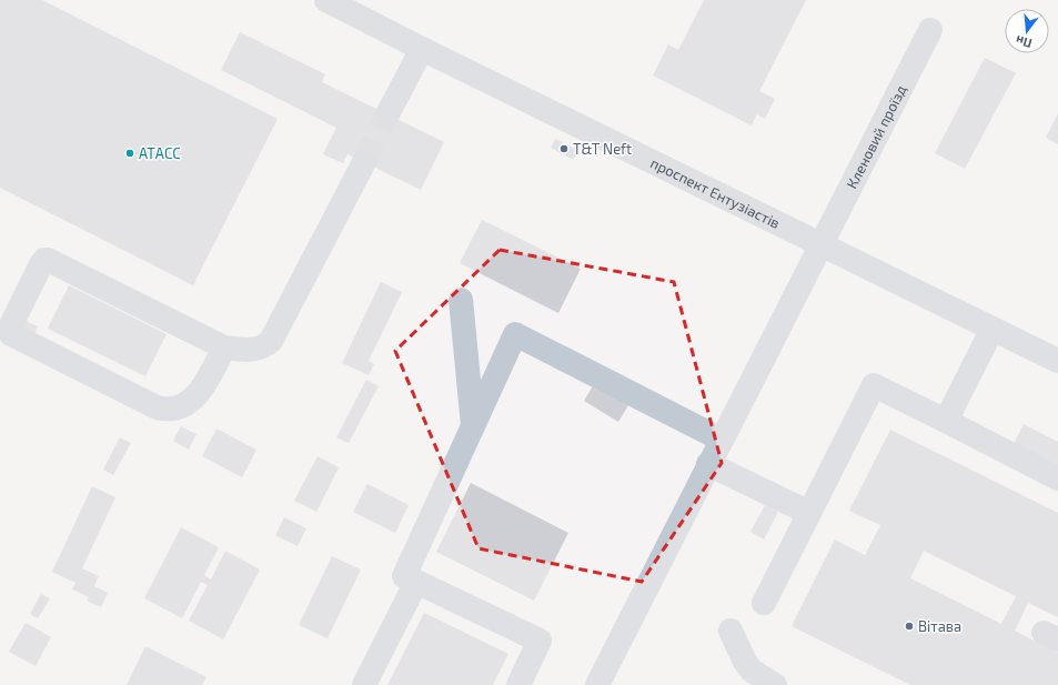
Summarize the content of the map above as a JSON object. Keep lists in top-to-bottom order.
{
  "streets": {
    "street": ["Кленовий проїзд", "проспект Ентузіастів"]
  },
  "crossings": [
    ["Кленовий проїзд", "проспект Ентузіастів"]
  ],
  "places": ["T&T Neft", "АТАСС", "Вітава"],
  "north": "bottom"
}
